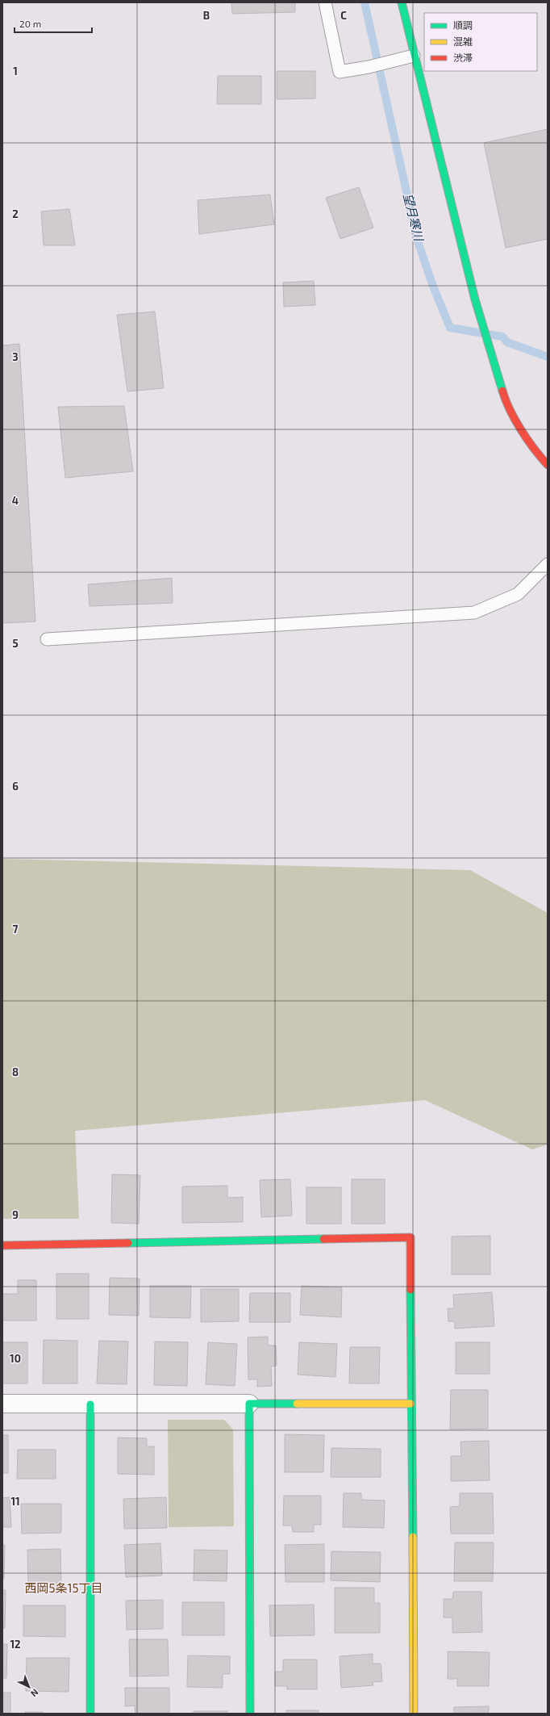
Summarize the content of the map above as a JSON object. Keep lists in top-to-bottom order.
{
  "districts": ["西岡5条15丁目"],
  "water": ["望月寒川"],
  "legend": ["順調", "混雑", "渋滞"],
  "scale_bar": "20 m",
  "north": "bottom right",
  "grid": {
    "columns": ["B", "C"],
    "rows": [
      "1",
      "2",
      "3",
      "4",
      "5",
      "6",
      "7",
      "8",
      "9",
      "10",
      "11",
      "12"
    ]
  }
}
